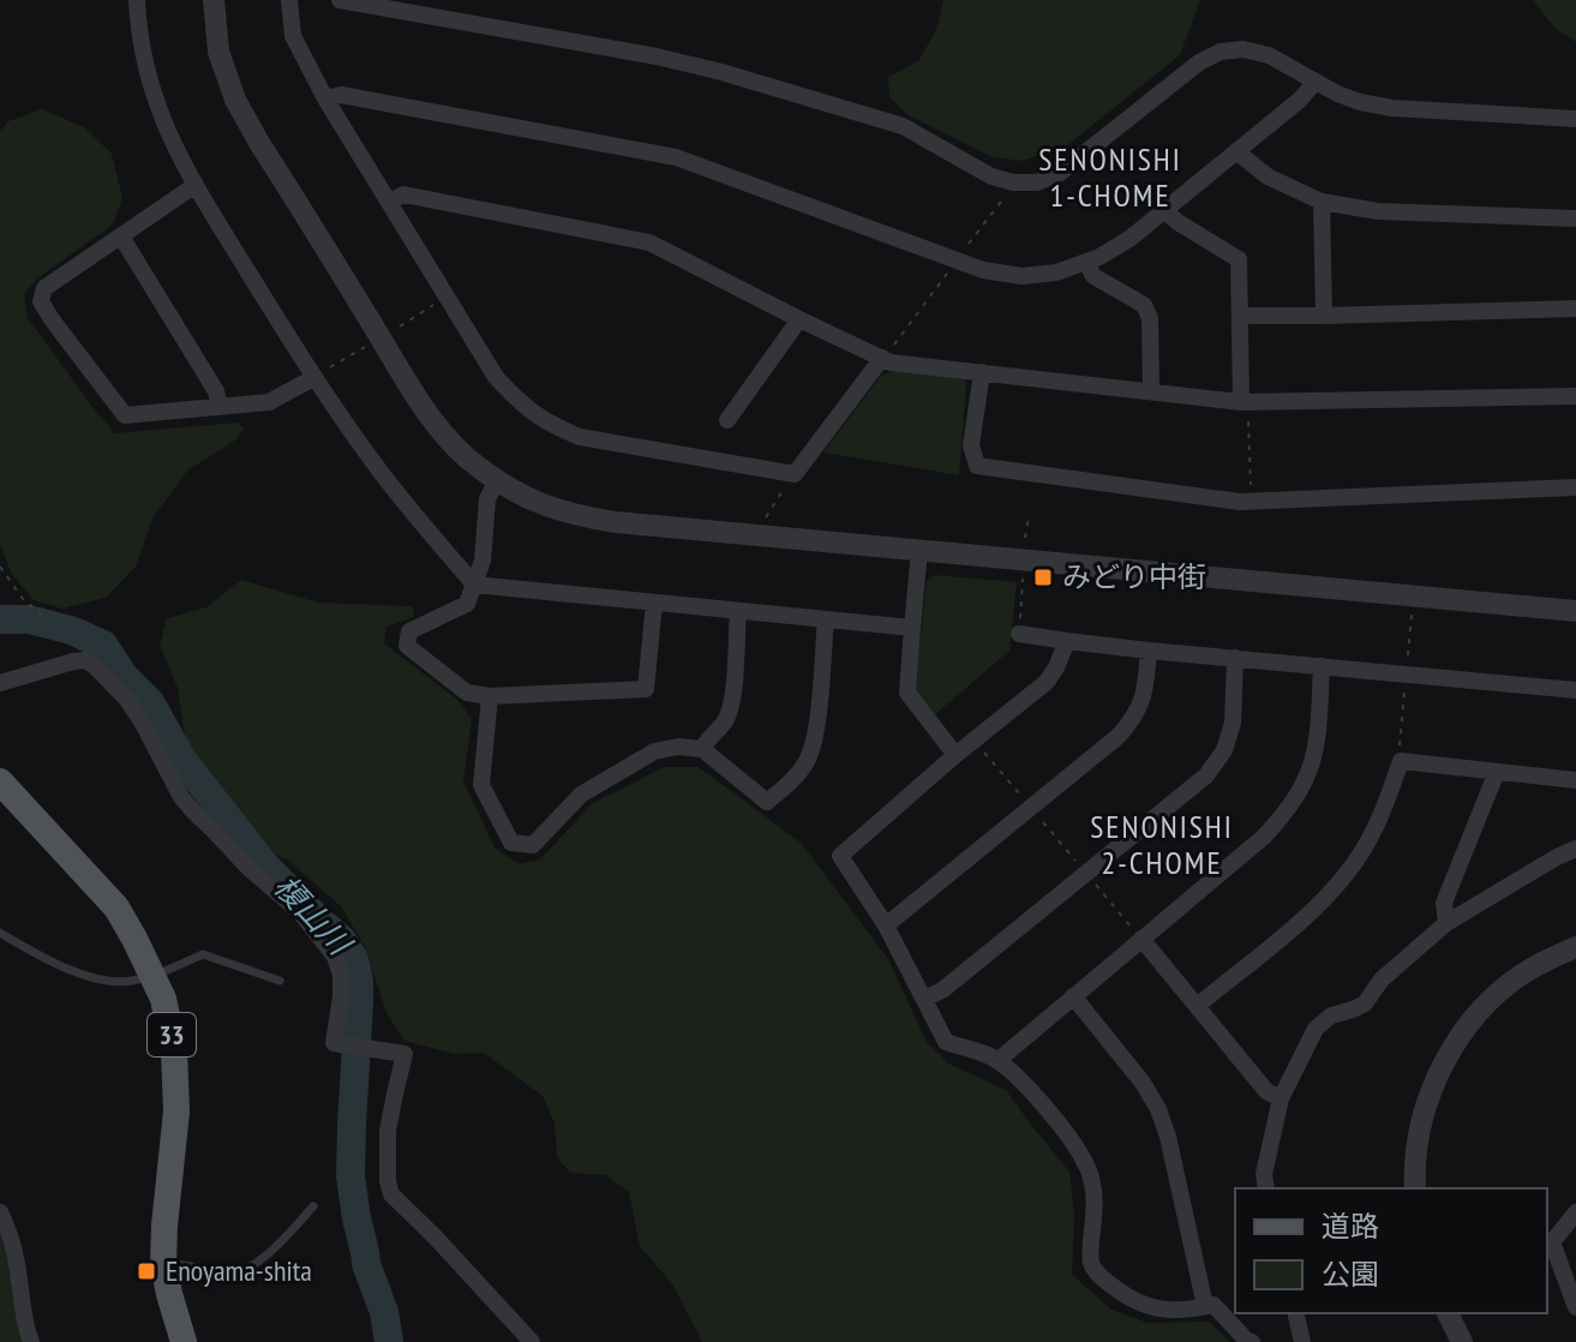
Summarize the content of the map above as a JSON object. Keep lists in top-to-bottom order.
{
  "streets": {
    "main road": ["33"]
  },
  "districts": ["SENONISHI 1-CHOME", "SENONISHI 2-CHOME"],
  "water": ["榎山川"],
  "places": {
    "transit": ["みどり中街", "Enoyama-shita"]
  },
  "legend": ["道路", "公園"]
}
